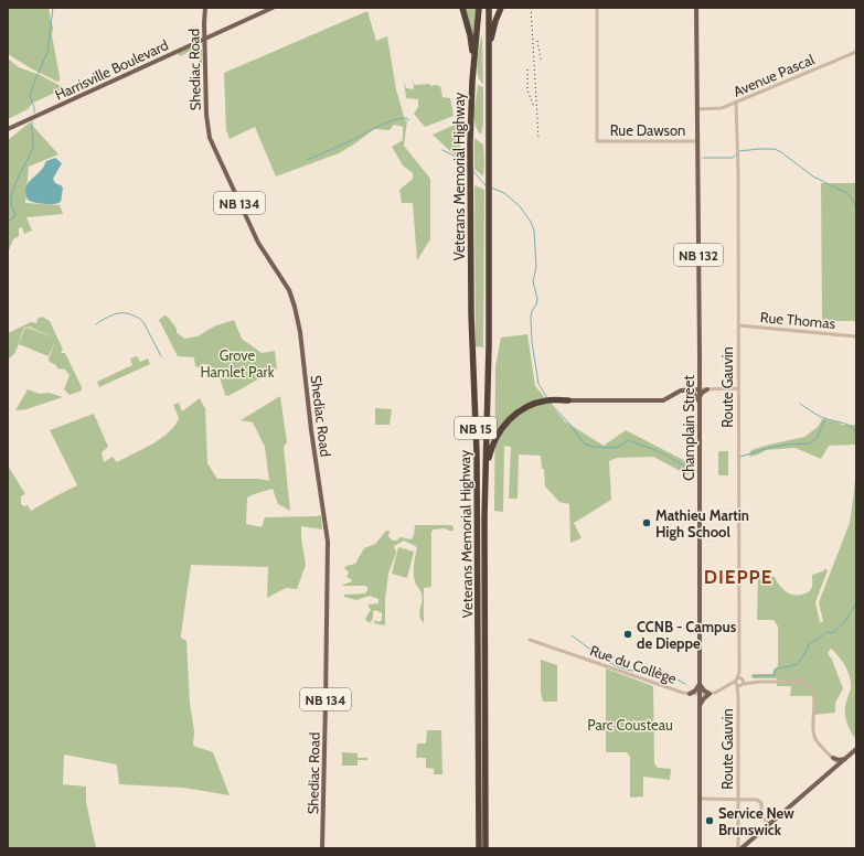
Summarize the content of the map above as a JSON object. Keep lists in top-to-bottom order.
{
  "streets": {
    "highway": ["Veterans Memorial Highway", "NB 15"],
    "main road": [
      "Harrisville Boulevard",
      "Shediac Road",
      "NB 134",
      "NB 132",
      "Champlain Street"
    ],
    "street": [
      "Avenue Pascal",
      "Rue Dawson",
      "Rue Thomas",
      "Route Gauvin",
      "Rue du Collège"
    ]
  },
  "crossings": [
    ["Harrisville Boulevard", "Shediac Road"],
    ["Avenue Pascal", "Route Gauvin"],
    ["Avenue Pascal", "Champlain Street"],
    ["Rue Dawson", "Champlain Street"],
    ["Rue Thomas", "Route Gauvin"],
    ["Route Gauvin", "Rue du Collège"],
    ["Champlain Street", "Rue du Collège"]
  ],
  "districts": ["DIEPPE"],
  "parks": ["Grove Hamlet Park", "Parc Cousteau"],
  "places": ["Mathieu Martin High School", "CCNB - Campus de Dieppe", "Service New Brunswick"]
}
